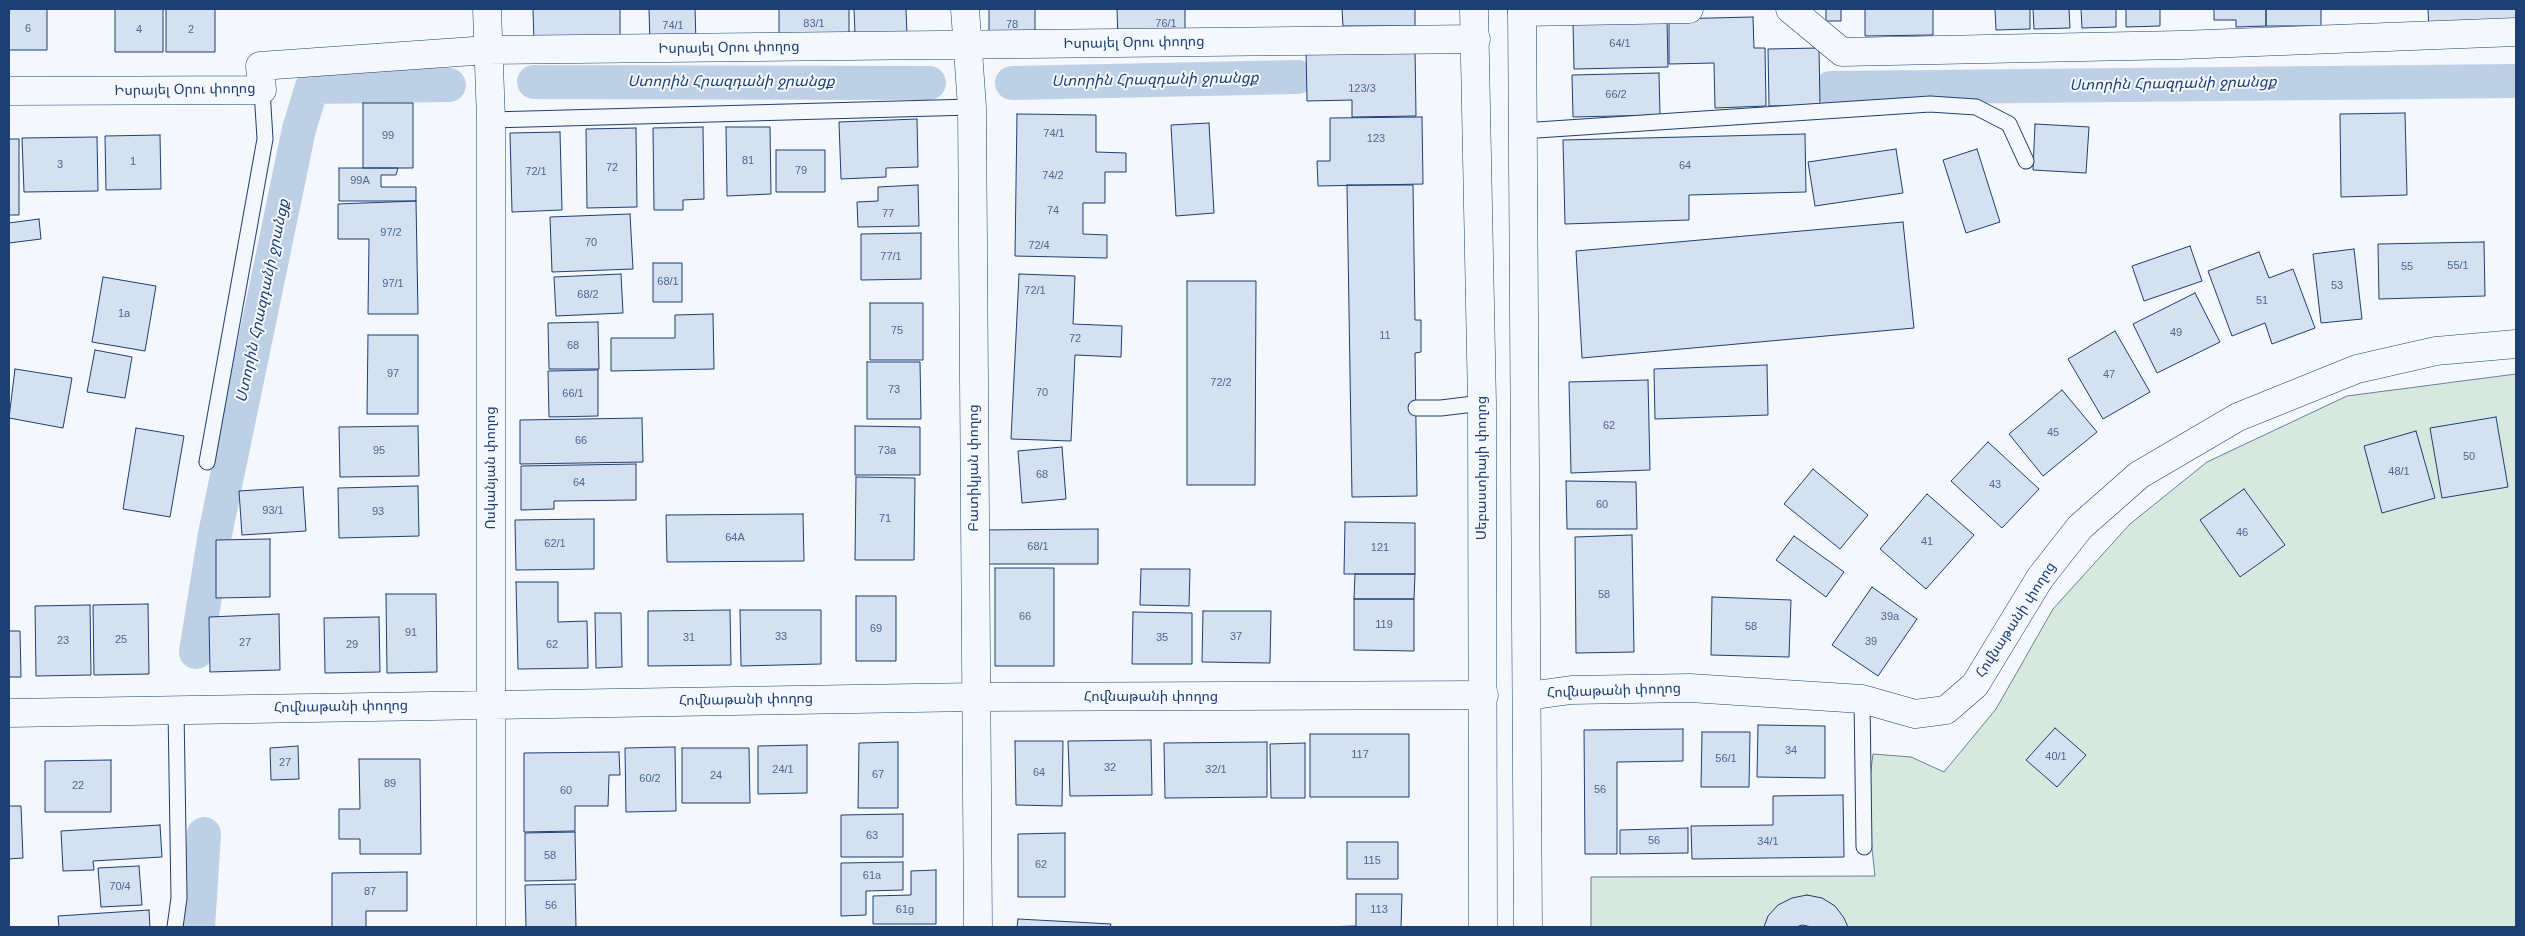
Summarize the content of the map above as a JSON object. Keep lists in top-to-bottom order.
{
  "streets": {
    "street": [
      "Իսրայել Օրու փողոց",
      "Ոսկանյան փողոց",
      "Բատիկյան փողոց",
      "Սեբաստիայի փողոց",
      "Հովնաթանի փողոց"
    ]
  },
  "crossings": [
    ["Իսրայել Օրու փողոց", "Ոսկանյան փողոց"],
    ["Իսրայել Օրու փողոց", "Բատիկյան փողոց"],
    ["Իսրայել Օրու փողոց", "Սեբաստիայի փողոց"],
    ["Ոսկանյան փողոց", "Հովնաթանի փողոց"],
    ["Բատիկյան փողոց", "Հովնաթանի փողոց"],
    ["Սեբաստիայի փողոց", "Հովնաթանի փողոց"]
  ],
  "water": ["Ստորին Հրազդանի ջրանցք"],
  "house_numbers": [
    "83/1",
    "76/1",
    "78",
    "74/1",
    "6",
    "4",
    "2",
    "64/1",
    "123/3",
    "66/2",
    "74/1",
    "99",
    "123",
    "81",
    "1",
    "3",
    "64",
    "72",
    "79",
    "72/1",
    "74/2",
    "99A",
    "74",
    "77",
    "97/2",
    "70",
    "72/4",
    "77/1",
    "55/1",
    "55",
    "68/1",
    "97/1",
    "53",
    "72/1",
    "68/2",
    "51",
    "1a",
    "75",
    "49",
    "11",
    "72",
    "68",
    "97",
    "47",
    "72/2",
    "73",
    "70",
    "66/1",
    "62",
    "45",
    "66",
    "95",
    "73a",
    "50",
    "48/1",
    "68",
    "64",
    "43",
    "60",
    "93/1",
    "93",
    "71",
    "46",
    "64A",
    "41",
    "62/1",
    "68/1",
    "121",
    "58",
    "66",
    "39a",
    "119",
    "58",
    "69",
    "91",
    "33",
    "37",
    "31",
    "35",
    "25",
    "23",
    "39",
    "27",
    "29",
    "62",
    "34",
    "117",
    "40/1",
    "56/1",
    "27",
    "32",
    "24/1",
    "32/1",
    "64",
    "67",
    "24",
    "60/2",
    "89",
    "22",
    "56",
    "60",
    "63",
    "56",
    "34/1",
    "58",
    "115",
    "62",
    "61a",
    "70/4",
    "87",
    "56",
    "61g",
    "113"
  ]
}
